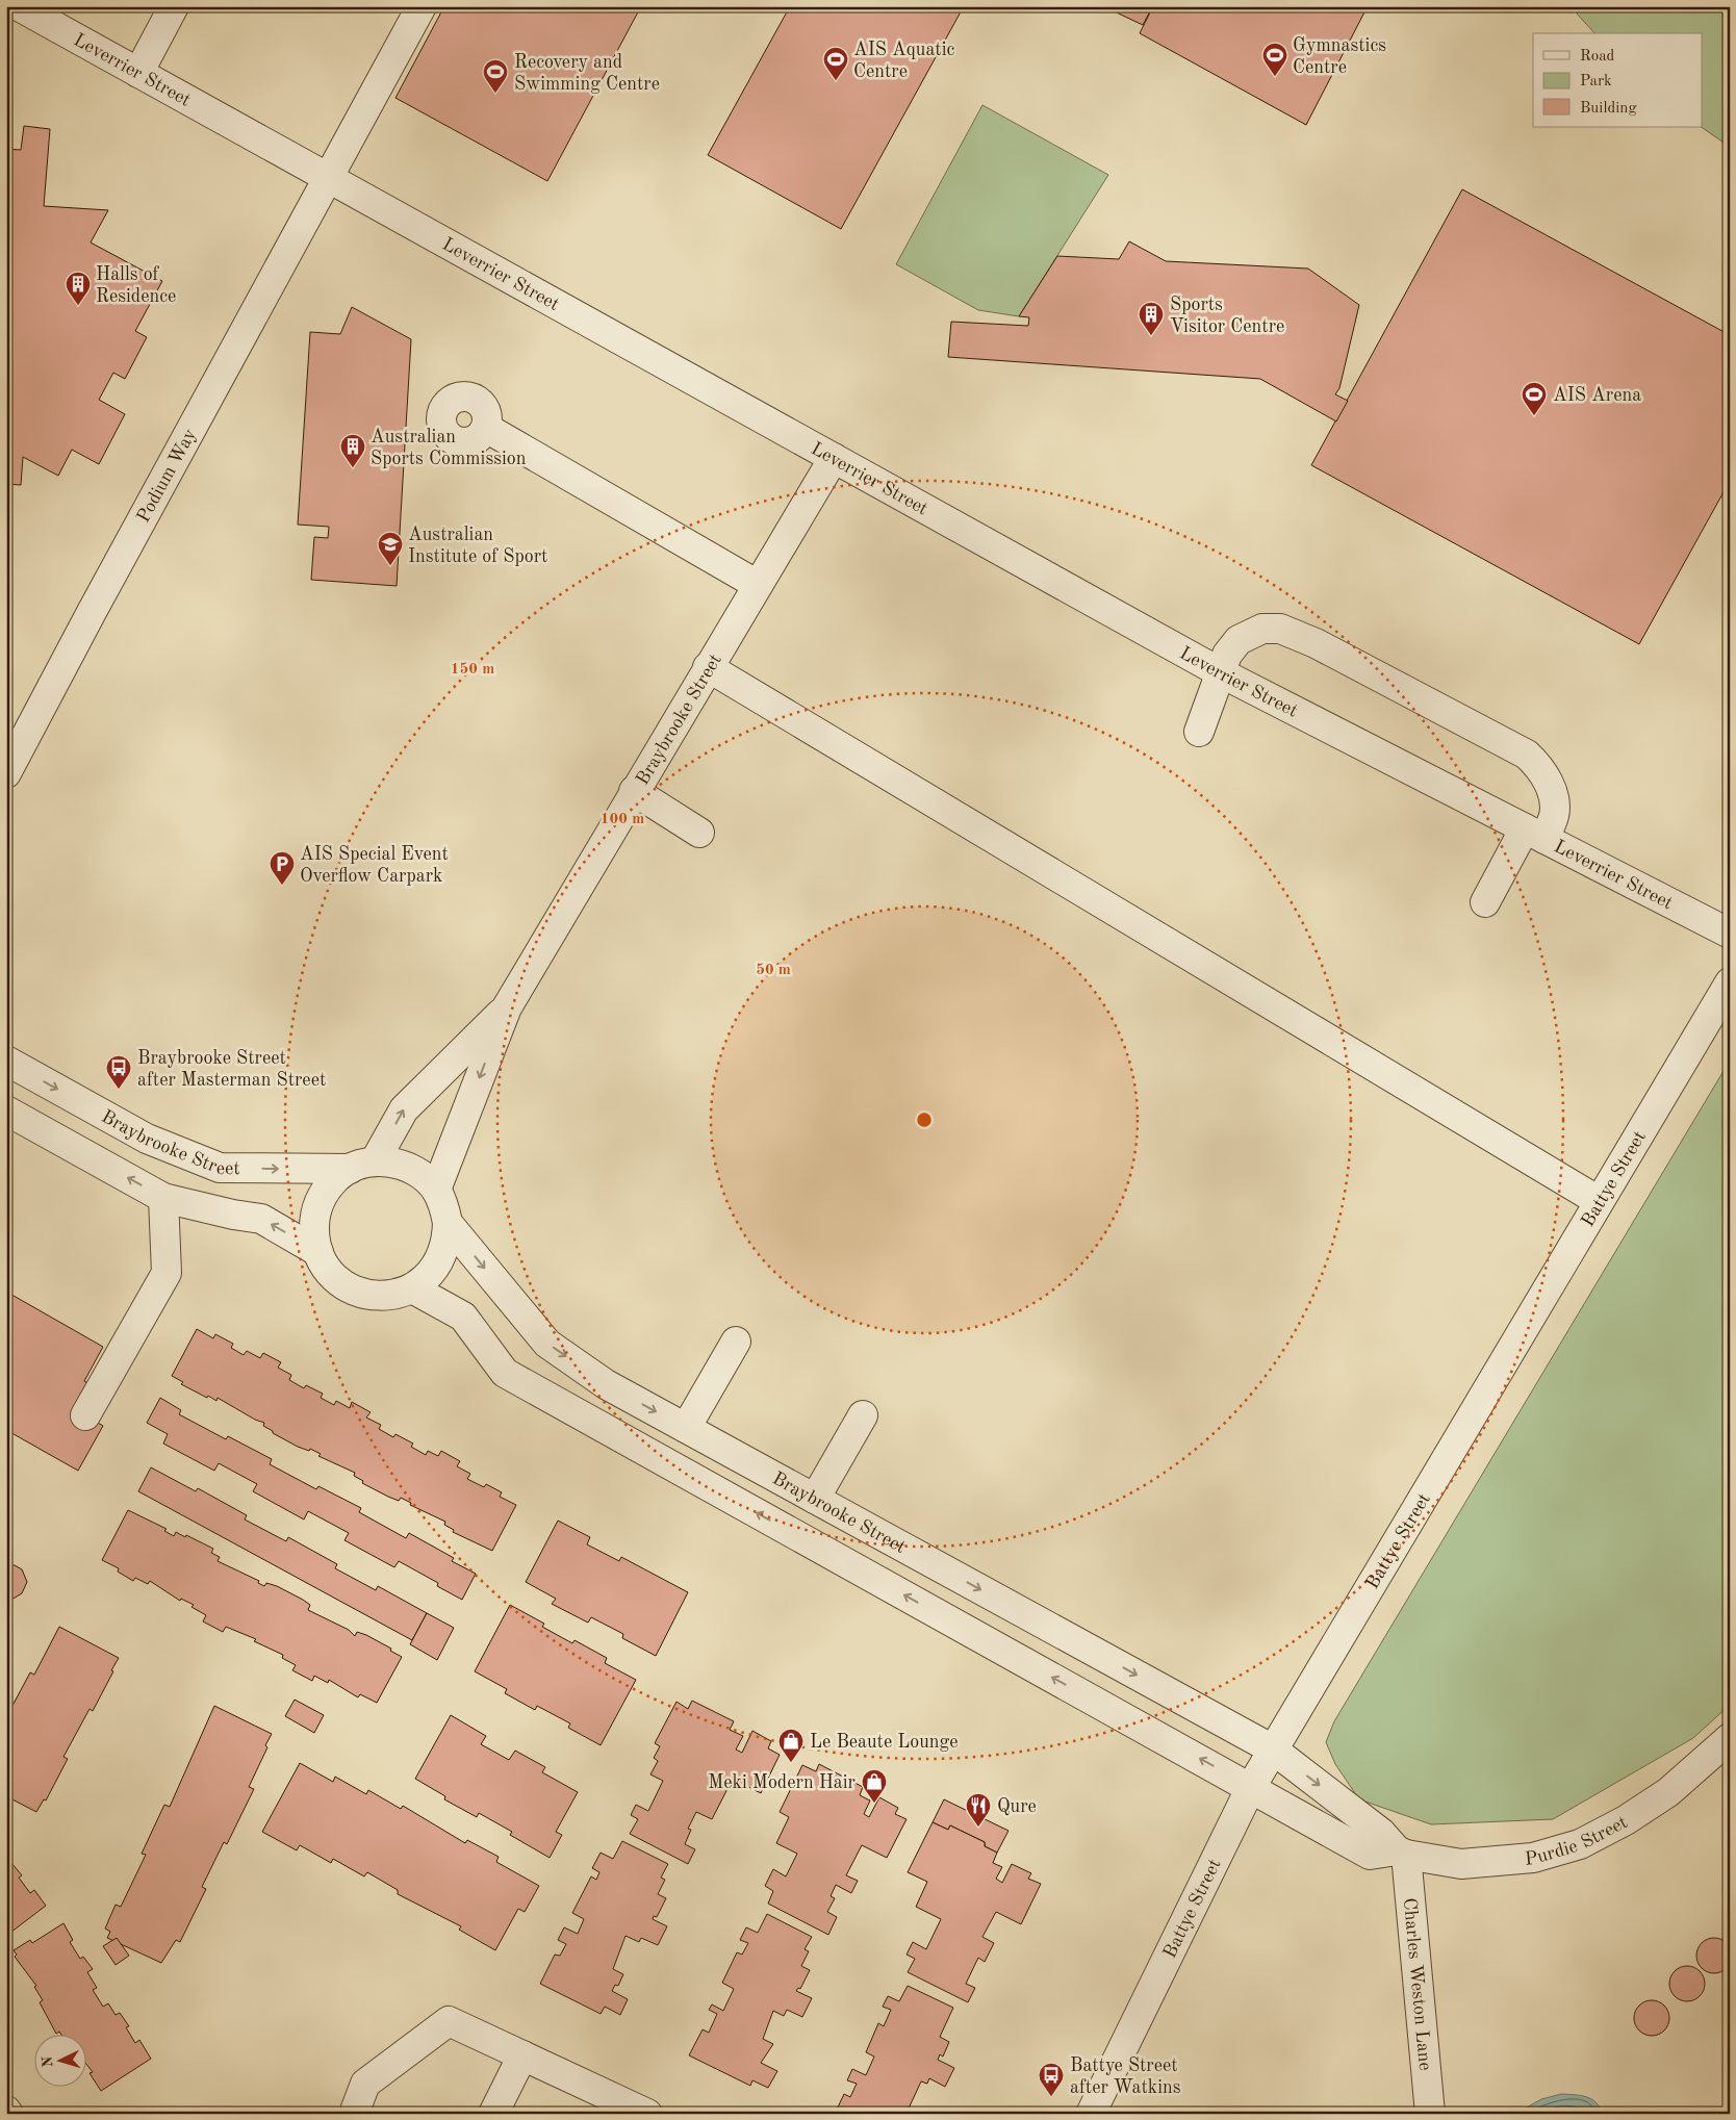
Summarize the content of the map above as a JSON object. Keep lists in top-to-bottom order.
{
  "streets": {
    "street": [
      "Leverrier Street",
      "Podium Way",
      "Braybrooke Street",
      "Battye Street",
      "Purdie Street",
      "Charles Weston Lane"
    ]
  },
  "crossings": [
    ["Leverrier Street", "Podium Way"],
    ["Leverrier Street", "Braybrooke Street"],
    ["Braybrooke Street", "Battye Street"],
    ["Battye Street", "Purdie Street"],
    ["Purdie Street", "Charles Weston Lane"]
  ],
  "places": {
    "sports": [
      "Gymnastics Centre",
      "AIS Aquatic Centre",
      "Recovery and Swimming Centre",
      "AIS Arena"
    ],
    "building": ["Halls of Residence", "Sports Visitor Centre", "Australian Sports Commission"],
    "school or university": ["Australian Institute of Sport"],
    "parking": ["AIS Special Event Overflow Carpark"],
    "bus stop": ["Braybrooke Street after Masterman Street", "Battye Street after Watkins"],
    "shop": ["Le Beaute Lounge", "Meki Modern Hair"],
    "restaurant": ["Qure"]
  },
  "legend": ["Road", "Park", "Building"],
  "north": "left",
  "rings": ["150 m", "100 m", "50 m"]
}
